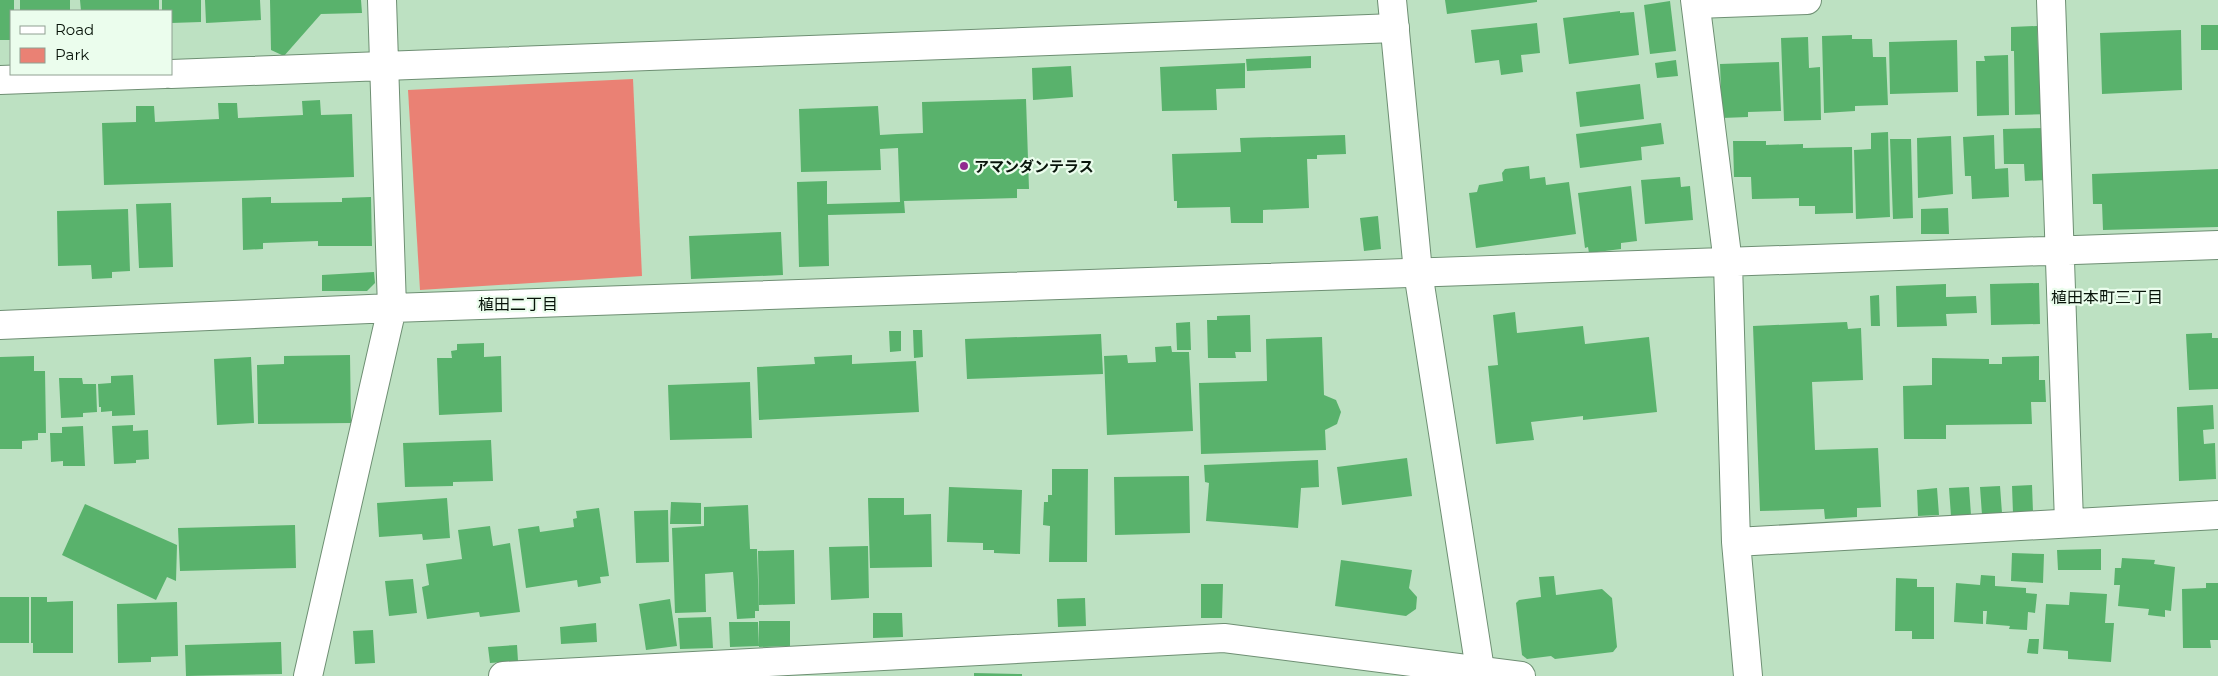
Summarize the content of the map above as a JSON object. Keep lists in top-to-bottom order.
{
  "districts": ["植田本町三丁目", "植田二丁目"],
  "places": ["アマンダンテラス"],
  "legend": ["Road", "Park"]
}
